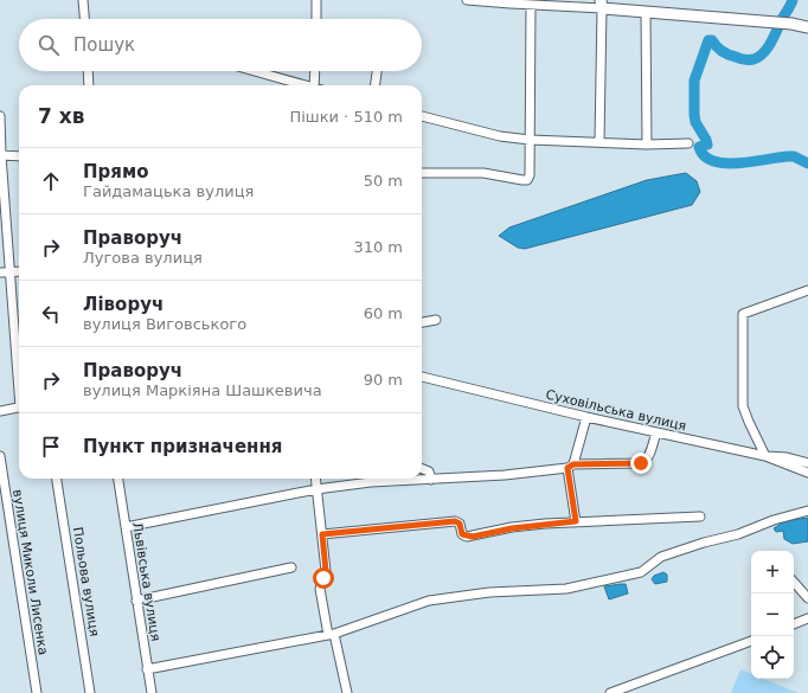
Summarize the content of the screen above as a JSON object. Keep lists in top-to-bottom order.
{
  "streets": {
    "street": [
      "Суховільська вулиця",
      "вулиця Миколи Лисенка",
      "Польова вулиця",
      "Львівська вулиця"
    ]
  },
  "page": {
    "search": "Пошук",
    "heading": ["7 хв", "Пішки · 510 m"],
    "list": [
      ["Прямо", "Гайдамацька вулиця", "50 m"],
      ["Праворуч", "Лугова вулиця", "310 m"],
      ["Ліворуч", "вулиця Виговського", "60 m"],
      ["Праворуч", "вулиця Маркіяна Шашкевича", "90 m"],
      "Пункт призначення"
    ],
    "map_buttons": ["+", "−"]
  }
}
